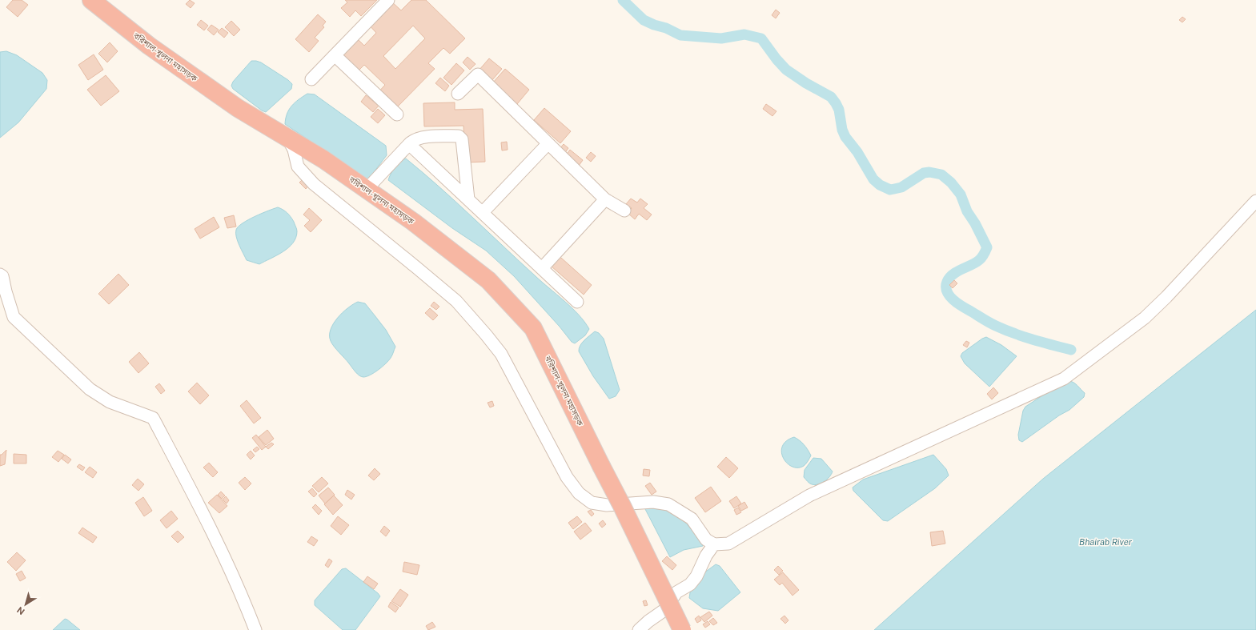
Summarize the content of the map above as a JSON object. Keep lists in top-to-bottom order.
{
  "streets": {
    "highway": ["বরিশাল-খুলনা মহাসড়ক"]
  },
  "water": ["Bhairab River"],
  "north": "bottom left"
}
